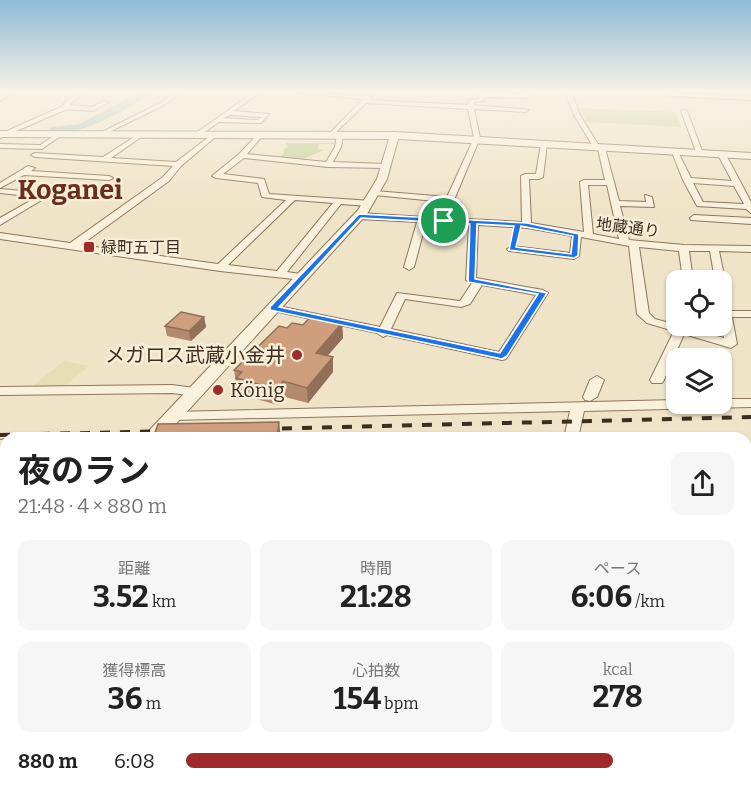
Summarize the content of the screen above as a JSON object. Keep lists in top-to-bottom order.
{
  "streets": {
    "street": ["地蔵通り"]
  },
  "districts": ["Koganei"],
  "places": {
    "transit": ["緑町五丁目"],
    "other": ["メガロス武蔵小金井", "König"]
  },
  "page": {
    "heading": ["夜のラン", "21:48 · 4 × 880 m"],
    "stats": [
      ["距離", "3.52 km"],
      ["時間", "21:28"],
      ["ペース", "6:06 /km"],
      ["獲得標高", "36 m"],
      ["心拍数", "154 bpm"],
      ["kcal", "278"]
    ],
    "list": [
      {
        "name": "880 m",
        "note": "6:08"
      }
    ]
  }
}
